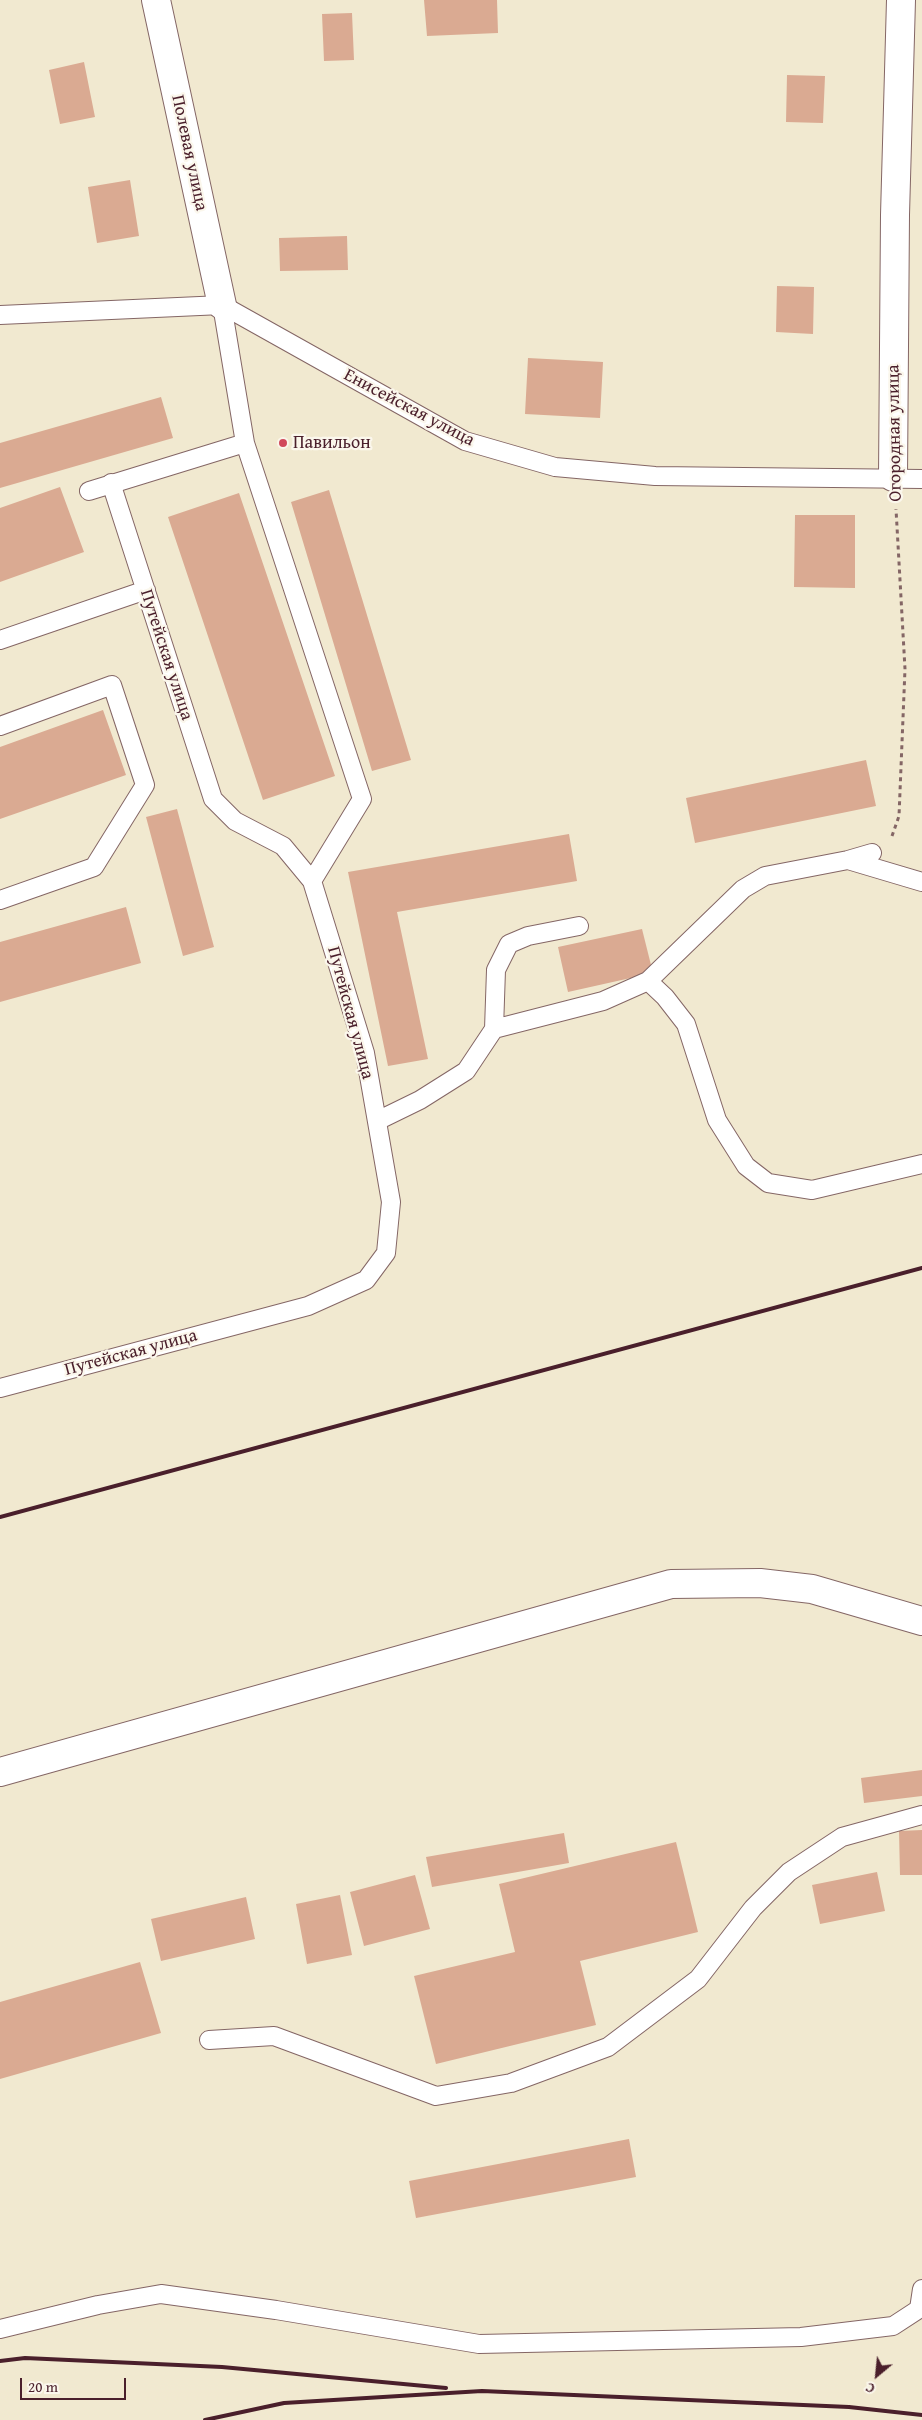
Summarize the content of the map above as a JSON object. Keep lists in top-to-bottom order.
{
  "streets": {
    "street": ["Полевая улица", "Огородная улица"],
    "lane": ["Енисейская улица", "Путейская улица"]
  },
  "crossings": [
    ["Полевая улица", "Енисейская улица"],
    ["Енисейская улица", "Огородная улица"]
  ],
  "places": ["Павильон"],
  "scale_bar": "20 m",
  "north": "bottom left"
}
